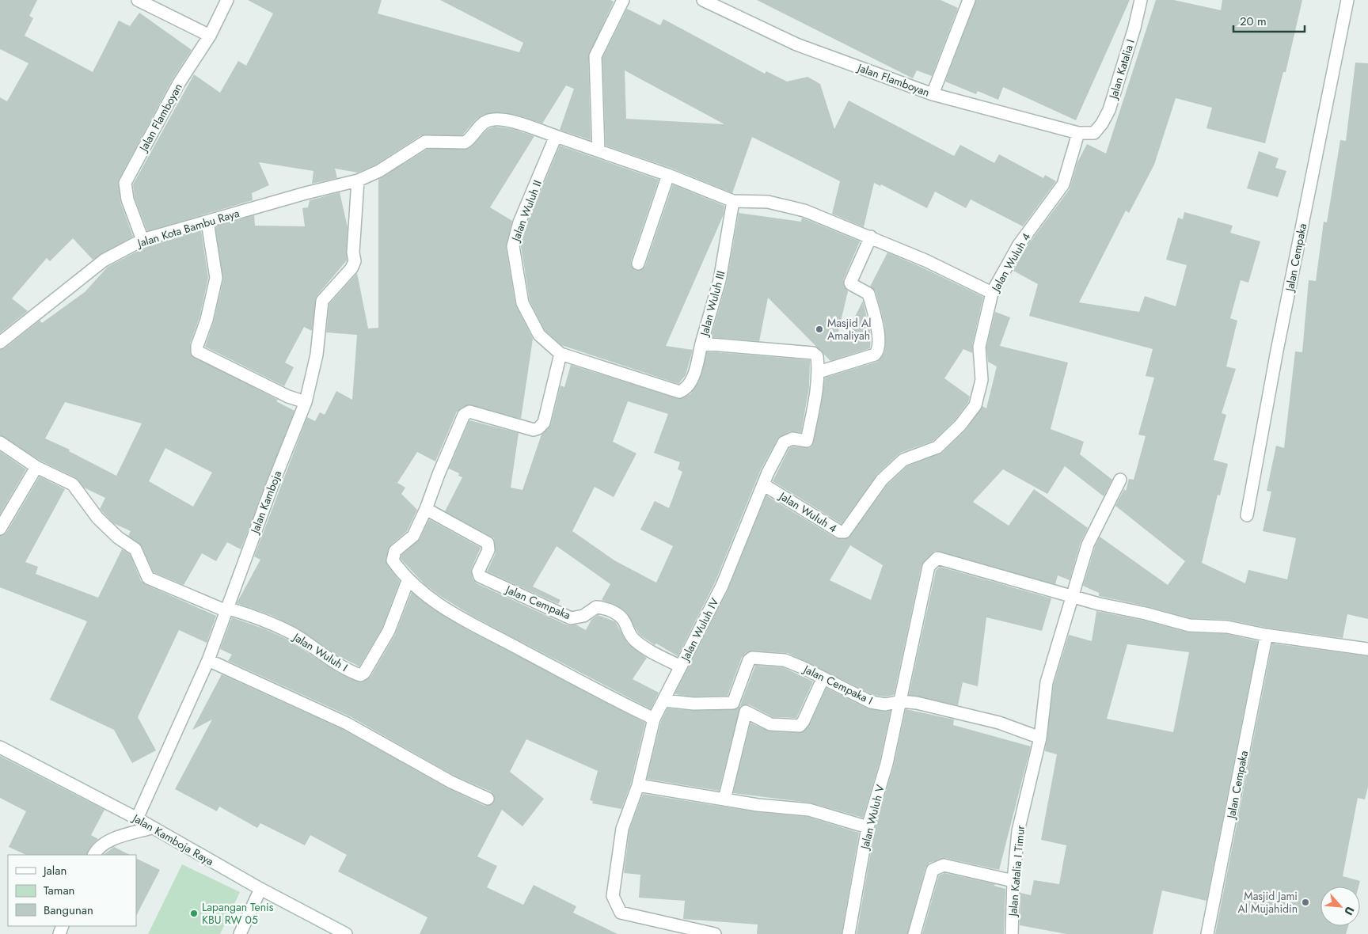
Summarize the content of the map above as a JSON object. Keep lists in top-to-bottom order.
{
  "streets": {
    "street": [
      "Jalan Katalia I",
      "Jalan Flamboyan",
      "Jalan Wuluh II",
      "Jalan Kota Bambu Raya",
      "Jalan Cempaka",
      "Jalan Wuluh 4",
      "Jalan Wuluh III",
      "Jalan Kamboja",
      "Jalan Wuluh IV",
      "Jalan Wuluh I",
      "Jalan Cempaka I",
      "Jalan Wuluh V",
      "Jalan Kamboja Raya",
      "Jalan Katalia I Timur"
    ]
  },
  "crossings": [
    ["Jalan Katalia I", "Jalan Flamboyan"],
    ["Jalan Flamboyan", "Jalan Kota Bambu Raya"],
    ["Jalan Flamboyan", "Jalan Wuluh 4"],
    ["Jalan Wuluh II", "Jalan Kota Bambu Raya"],
    ["Jalan Wuluh II", "Jalan Wuluh III"],
    ["Jalan Kota Bambu Raya", "Jalan Kamboja"],
    ["Jalan Cempaka", "Jalan Wuluh IV"],
    ["Jalan Cempaka", "Jalan Wuluh V"],
    ["Jalan Wuluh 4", "Jalan Wuluh IV"],
    ["Jalan Wuluh III", "Jalan Wuluh IV"],
    ["Jalan Kamboja", "Jalan Wuluh I"],
    ["Jalan Kamboja", "Jalan Kamboja Raya"],
    ["Jalan Cempaka I", "Jalan Wuluh V"],
    ["Jalan Cempaka I", "Jalan Katalia I Timur"],
    ["Jalan Wuluh V", "Jalan Katalia I Timur"]
  ],
  "places": ["Masjid Al Amaliyah", "Masjid Jami Al Mujahidin", "Lapangan Tenis KBU RW 05"],
  "legend": ["Jalan", "Taman", "Bangunan"],
  "scale_bar": "20 m",
  "north": "bottom right"
}
